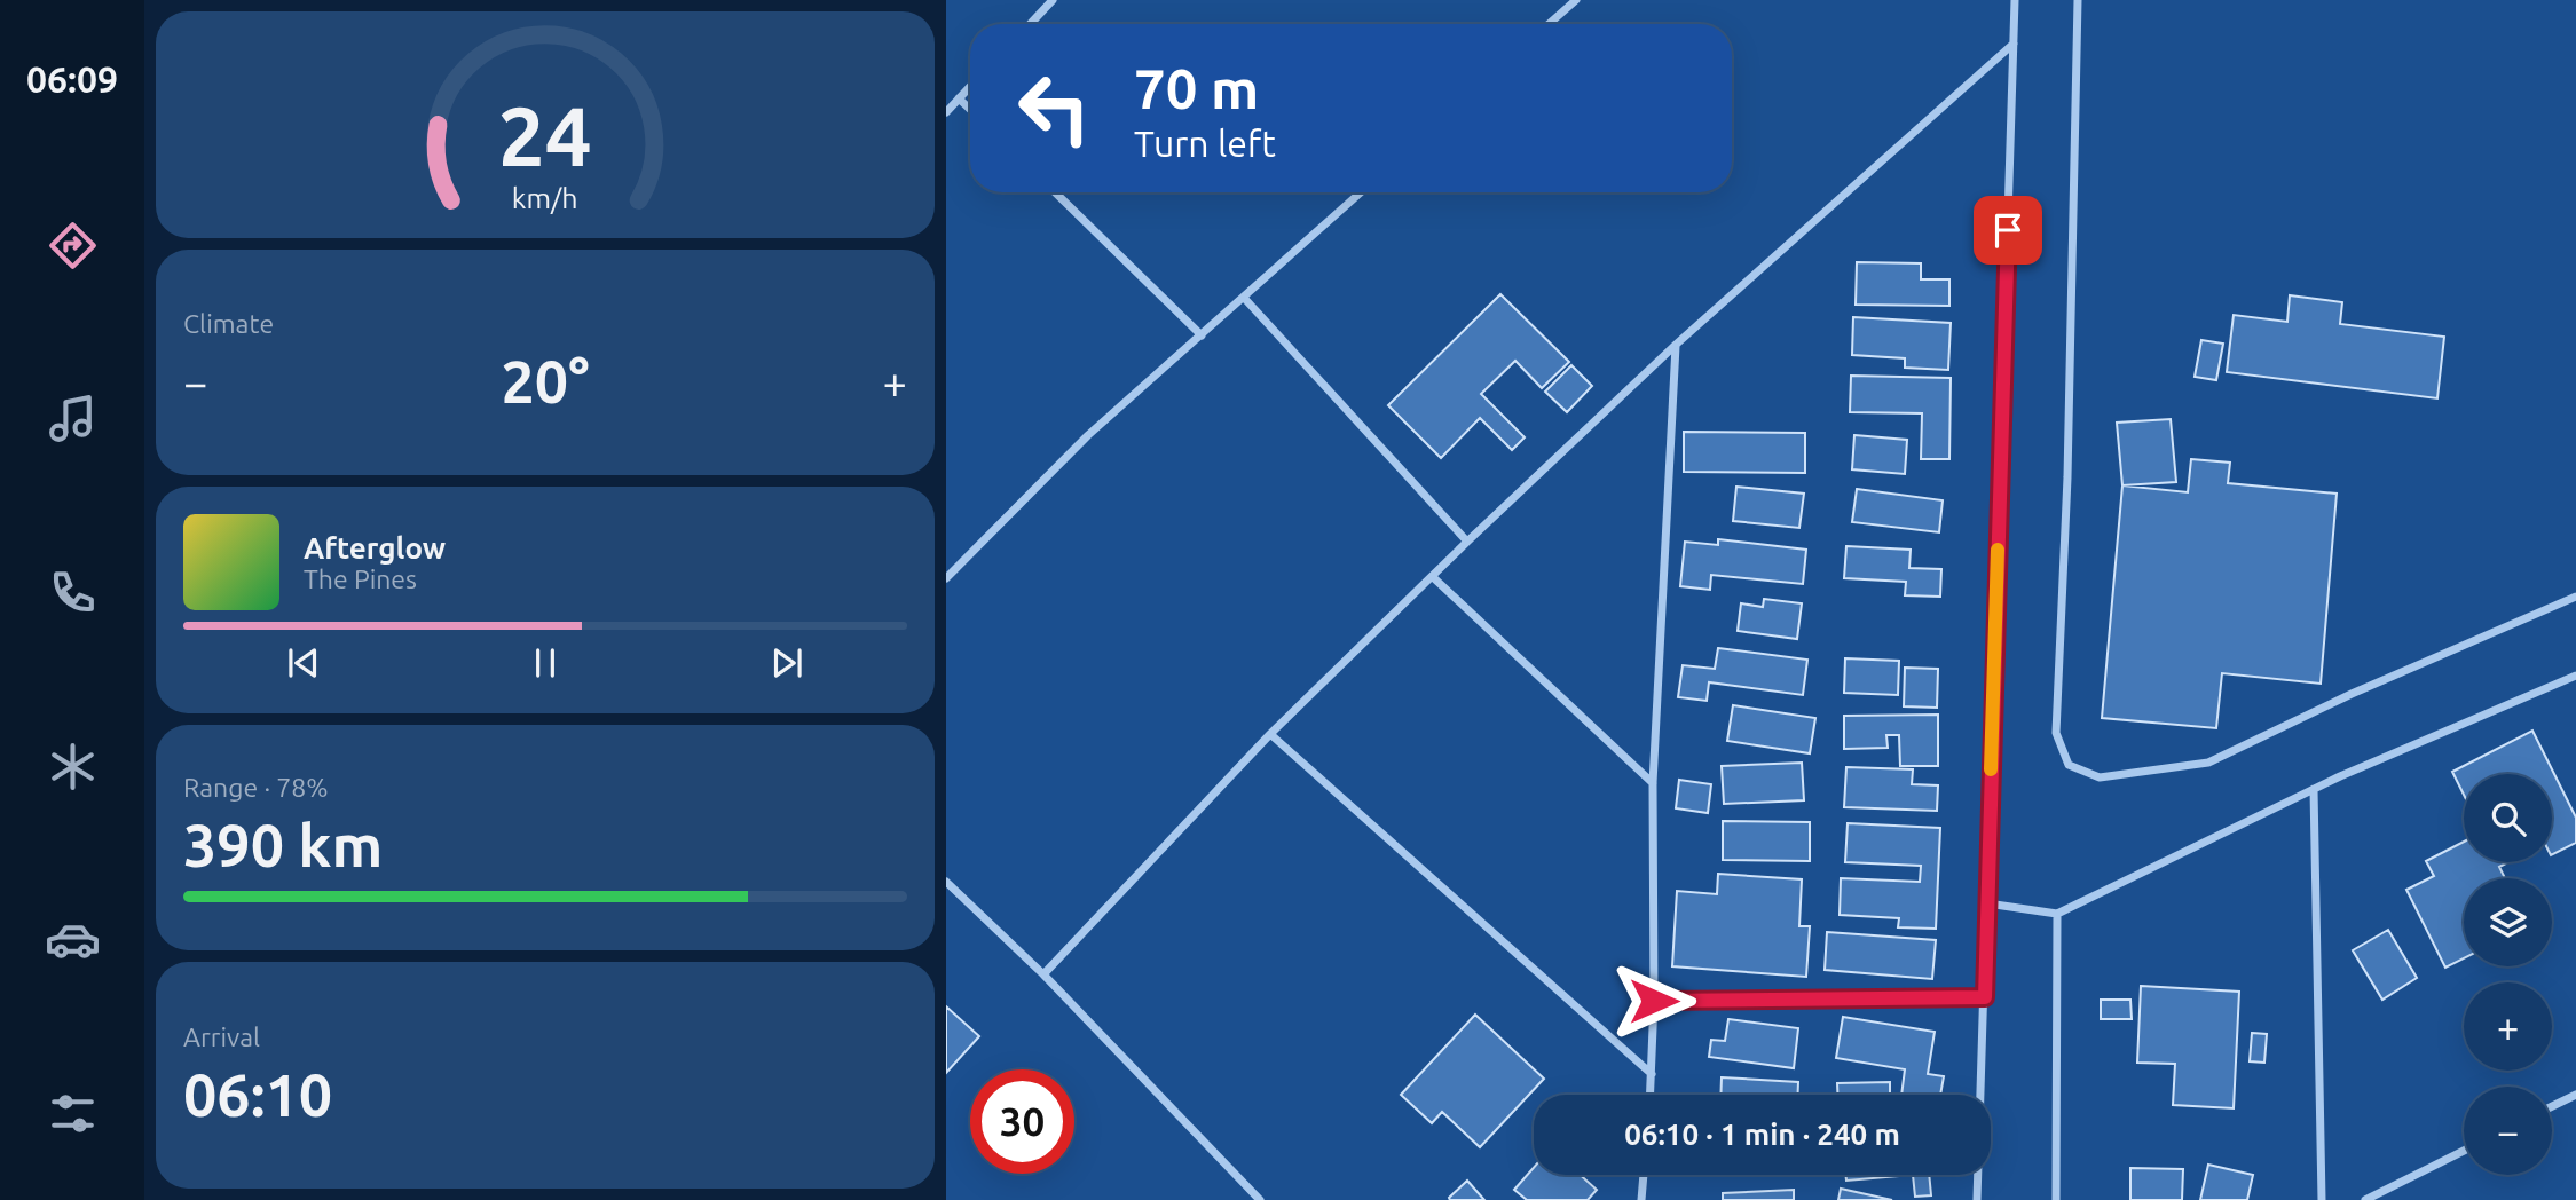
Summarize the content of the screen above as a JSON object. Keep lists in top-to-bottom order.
{
  "page": {
    "tabs": "06:09",
    "turn": ["70 m", "Turn left"],
    "tile": [
      "Climate",
      ["Range · 78%", "390 km"],
      ["Arrival", "06:10"]
    ],
    "heat": ["−", "20°", "+"],
    "song": ["Afterglow", "The Pines"],
    "map_buttons": ["+", "−"],
    "limit": "30",
    "trip": "06:10 · 1 min · 240 m",
    "gauge": ["24", "km/h"]
  }
}
